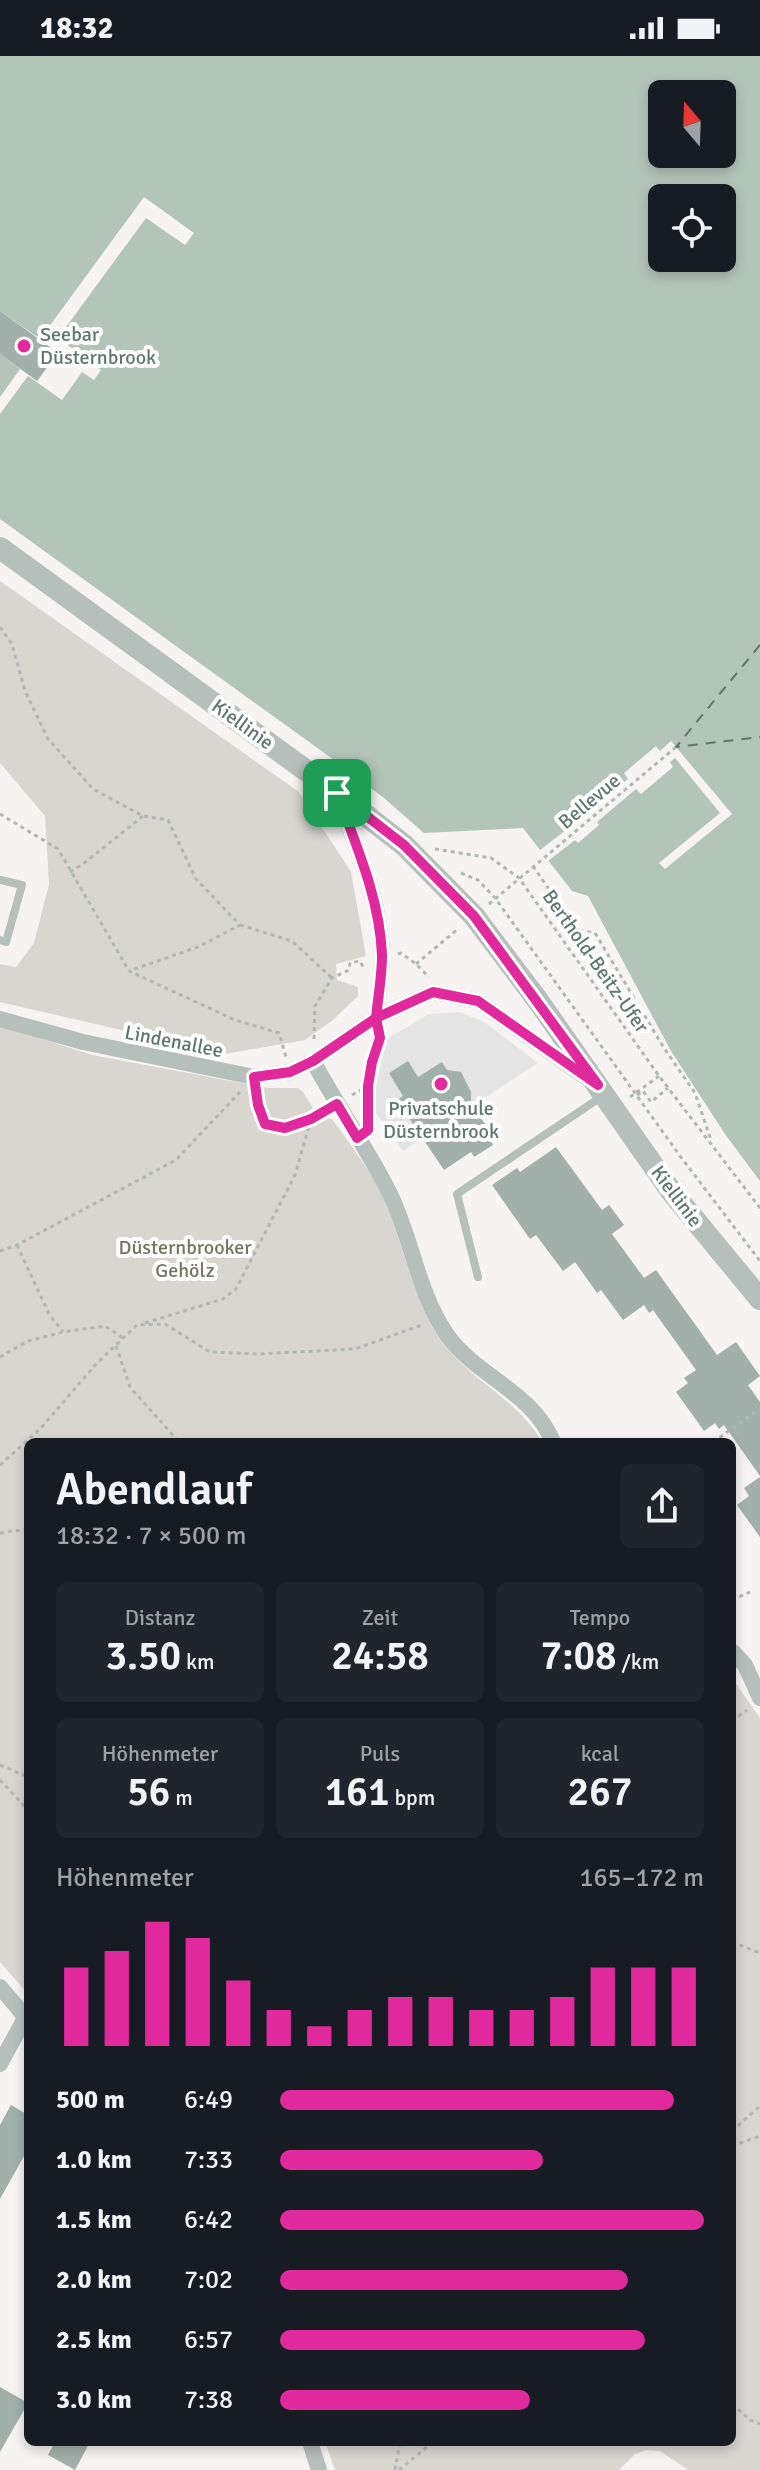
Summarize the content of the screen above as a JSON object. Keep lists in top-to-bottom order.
{
  "streets": {
    "street": ["Kiellinie", "Lindenallee"],
    "path": ["Bellevue", "Berthold-Beitz-Ufer"]
  },
  "crossings": [
    ["Kiellinie", "Bellevue"],
    ["Bellevue", "Berthold-Beitz-Ufer"]
  ],
  "parks": ["Düsternbrooker Gehölz"],
  "places": ["Seebar Düsternbrook", "Privatschule Düsternbrook"],
  "north": "top",
  "page": {
    "status": "18:32",
    "heading": ["Abendlauf", "18:32 · 7 × 500 m"],
    "stats": [
      ["Distanz", "3.50 km"],
      ["Zeit", "24:58"],
      ["Tempo", "7:08 /km"],
      ["Höhenmeter", "56 m"],
      ["Puls", "161 bpm"],
      ["kcal", "267"]
    ],
    "chart": ["Höhenmeter", "165–172 m"],
    "list": [
      {
        "name": "500 m",
        "note": "6:49"
      },
      {
        "name": "1.0 km",
        "note": "7:33"
      },
      {
        "name": "1.5 km",
        "note": "6:42"
      },
      {
        "name": "2.0 km",
        "note": "7:02"
      },
      {
        "name": "2.5 km",
        "note": "6:57"
      },
      {
        "name": "3.0 km",
        "note": "7:38"
      }
    ]
  }
}
